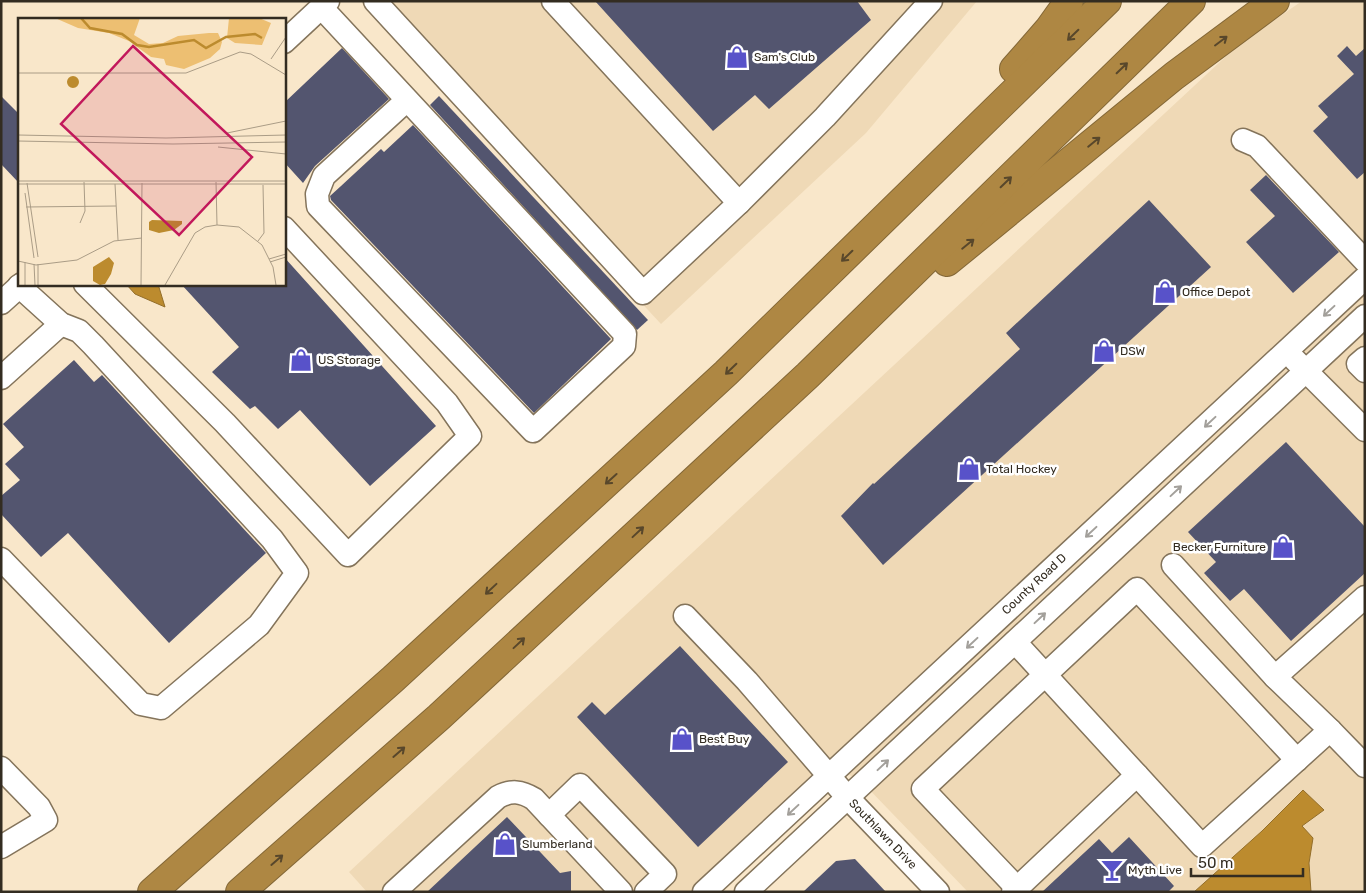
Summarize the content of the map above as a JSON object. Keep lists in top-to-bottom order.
{
  "streets": {
    "street": ["County Road D", "Southlawn Drive"]
  },
  "crossings": [
    ["County Road D", "Southlawn Drive"]
  ],
  "places": {
    "shop": [
      "Sam's Club",
      "Office Depot",
      "DSW",
      "US Storage",
      "Total Hockey",
      "Becker Furniture",
      "Best Buy",
      "Slumberland"
    ],
    "bar": ["Myth Live"]
  },
  "scale_bar": "50 m"
}
